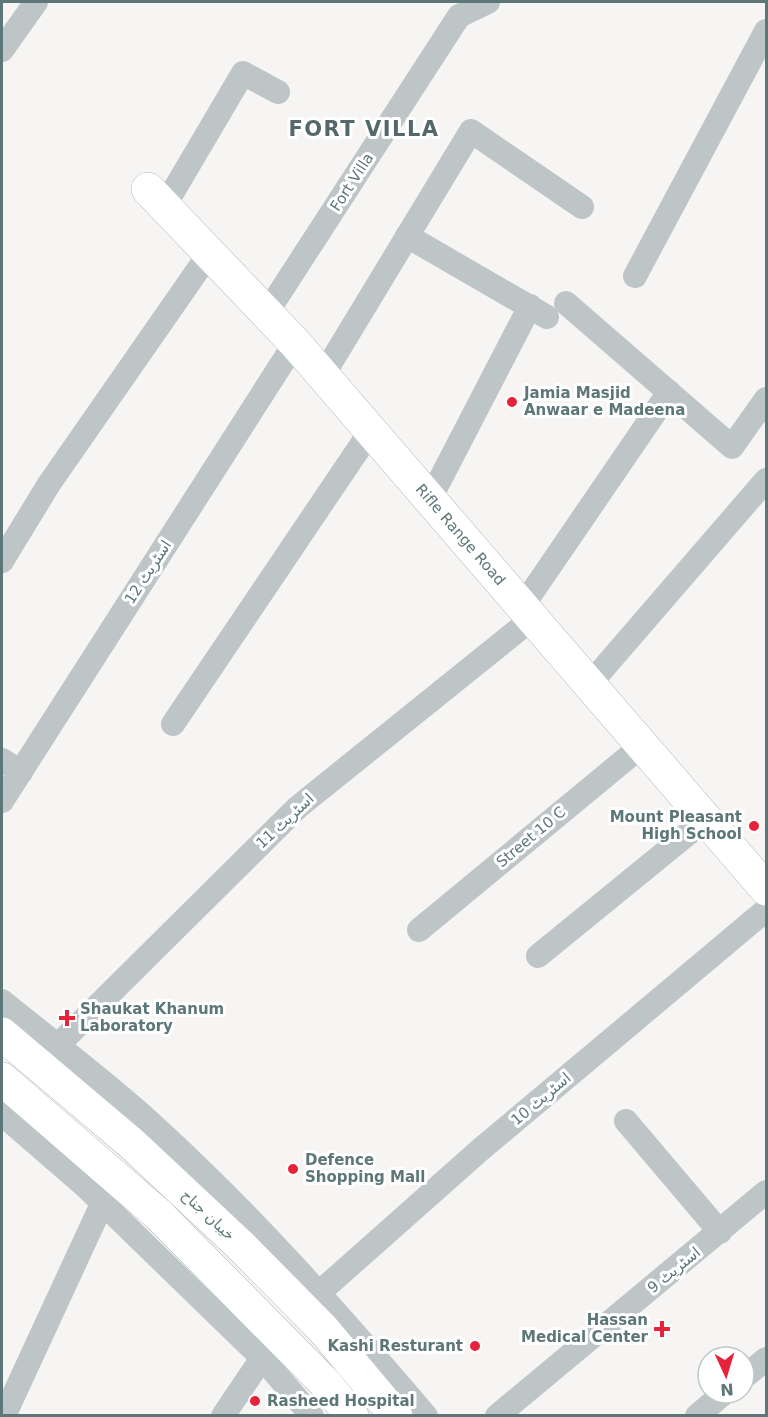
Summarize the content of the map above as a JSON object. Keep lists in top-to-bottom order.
{
  "streets": {
    "main road": ["Rifle Range Road", "خیبان جناح"],
    "street": [
      "Fort Villa",
      "اسٹریٹ 12",
      "اسٹریٹ 11",
      "Street 10 C",
      "اسٹریٹ 10",
      "اسٹریٹ 9"
    ]
  },
  "crossings": [
    ["Fort Villa", "Rifle Range Road"],
    ["Rifle Range Road", "اسٹریٹ 12"],
    ["Rifle Range Road", "اسٹریٹ 11"],
    ["Rifle Range Road", "Street 10 C"]
  ],
  "districts": ["FORT VILLA"],
  "places": {
    "other": [
      "Jamia Masjid Anwaar e Madeena",
      "Mount Pleasant High School",
      "Defence Shopping Mall",
      "Kashi Resturant",
      "Rasheed Hospital"
    ],
    "health": ["Shaukat Khanum Laboratory", "Hassan Medical Center"]
  },
  "north": "bottom"
}
